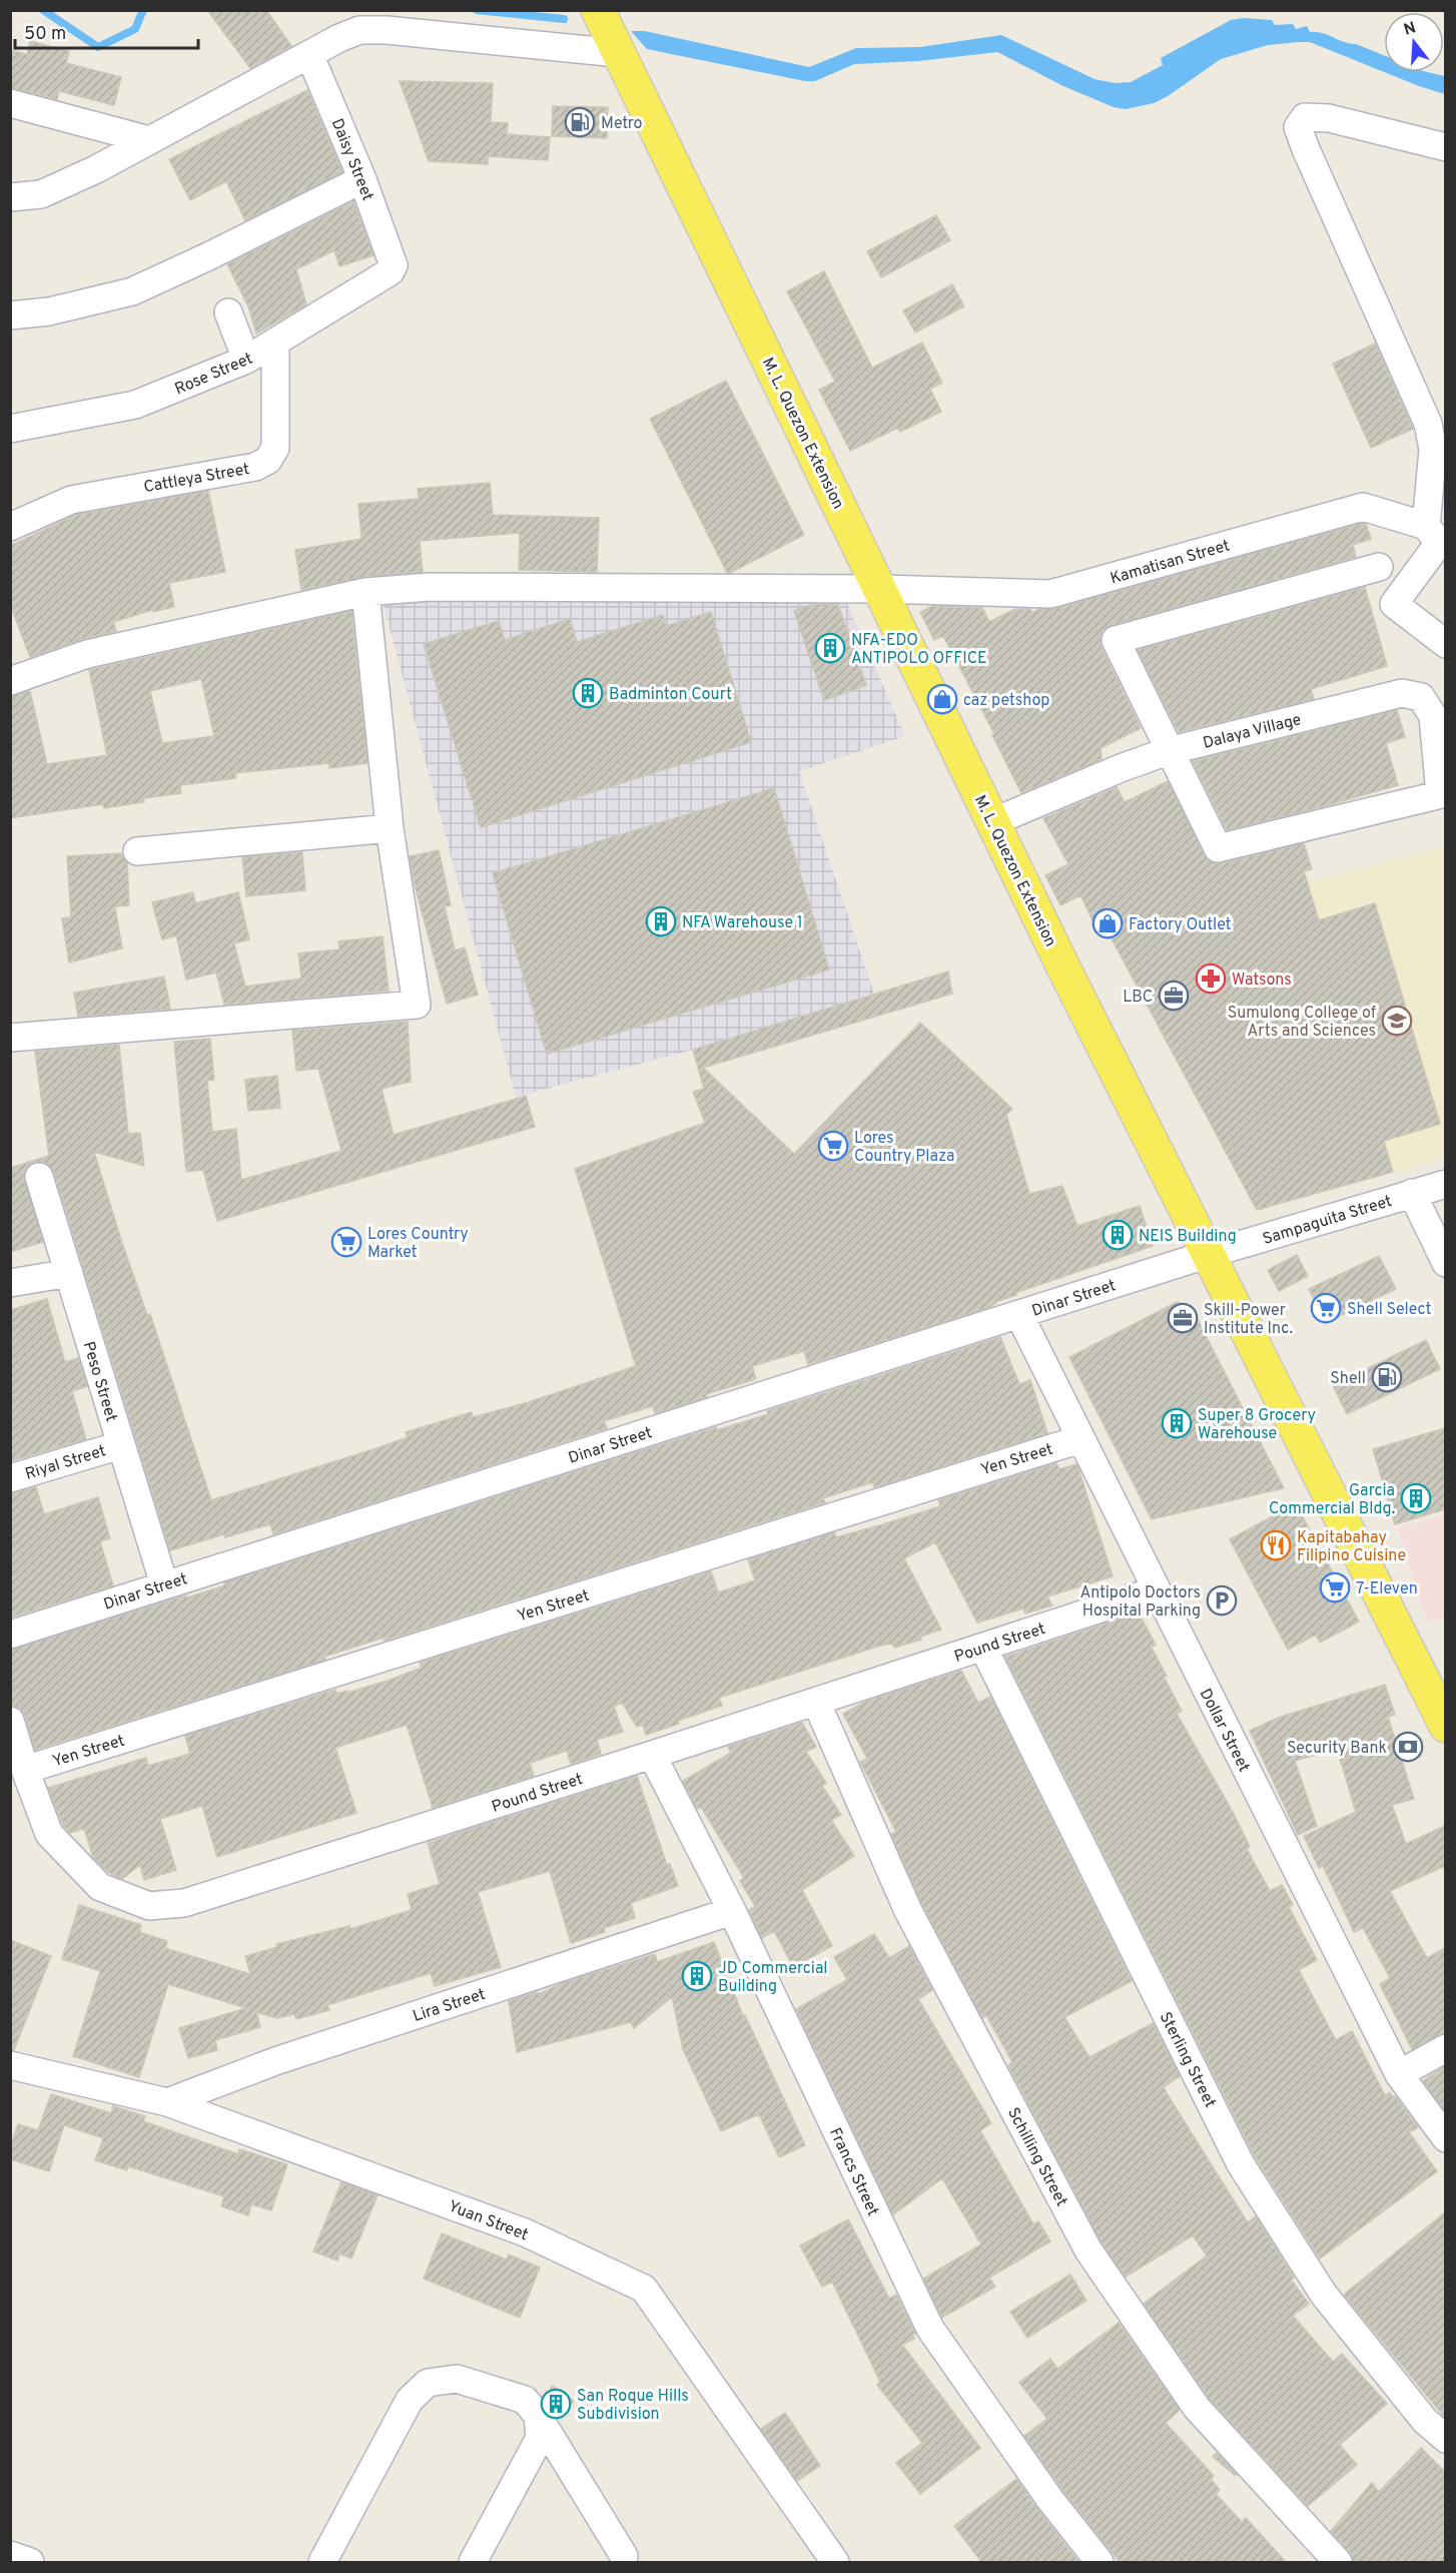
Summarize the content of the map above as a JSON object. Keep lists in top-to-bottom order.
{
  "streets": {
    "main road": ["M. L. Quezon Extension"],
    "street": [
      "Daisy Street",
      "Rose Street",
      "Cattleya Street",
      "Kamatisan Street",
      "Dalaya Village",
      "Sampaguita Street",
      "Dinar Street",
      "Peso Street",
      "Yen Street",
      "Riyal Street",
      "Pound Street",
      "Dollar Street",
      "Lira Street",
      "Sterling Street",
      "Schilling Street",
      "Francs Street",
      "Yuan Street"
    ]
  },
  "crossings": [
    ["Daisy Street", "Rose Street"],
    ["Rose Street", "Cattleya Street"],
    ["M. L. Quezon Extension", "Kamatisan Street"],
    ["M. L. Quezon Extension", "Dalaya Village"],
    ["M. L. Quezon Extension", "Sampaguita Street"],
    ["M. L. Quezon Extension", "Dinar Street"],
    ["Sampaguita Street", "Dinar Street"],
    ["Dinar Street", "Peso Street"],
    ["Dinar Street", "Dollar Street"],
    ["Peso Street", "Riyal Street"],
    ["Yen Street", "Pound Street"],
    ["Yen Street", "Dollar Street"],
    ["Pound Street", "Dollar Street"],
    ["Pound Street", "Sterling Street"],
    ["Pound Street", "Schilling Street"],
    ["Pound Street", "Francs Street"],
    ["Lira Street", "Francs Street"],
    ["Lira Street", "Yuan Street"]
  ],
  "places": {
    "fuel station": ["Metro", "Shell"],
    "building": [
      "NFA-EDO ANTIPOLO OFFICE",
      "Badminton Court",
      "NFA Warehouse 1",
      "NEIS Building",
      "Super 8 Grocery Warehouse",
      "Garcia Commercial Bldg.",
      "JD Commercial Building",
      "San Roque Hills Subdivision"
    ],
    "shop": ["caz petshop", "Factory Outlet"],
    "pharmacy": ["Watsons"],
    "office": ["LBC", "Skill-Power Institute Inc."],
    "school or university": ["Sumulong College of Arts and Sciences"],
    "supermarket": [
      "Lores Country Plaza",
      "Lores Country Market",
      "Shell Select",
      "7-Eleven"
    ],
    "restaurant": ["Kapitabahay Filipino Cuisine"],
    "parking": ["Antipolo Doctors Hospital Parking"],
    "bank": ["Security Bank"]
  },
  "scale_bar": "50 m",
  "north": "top"
}
